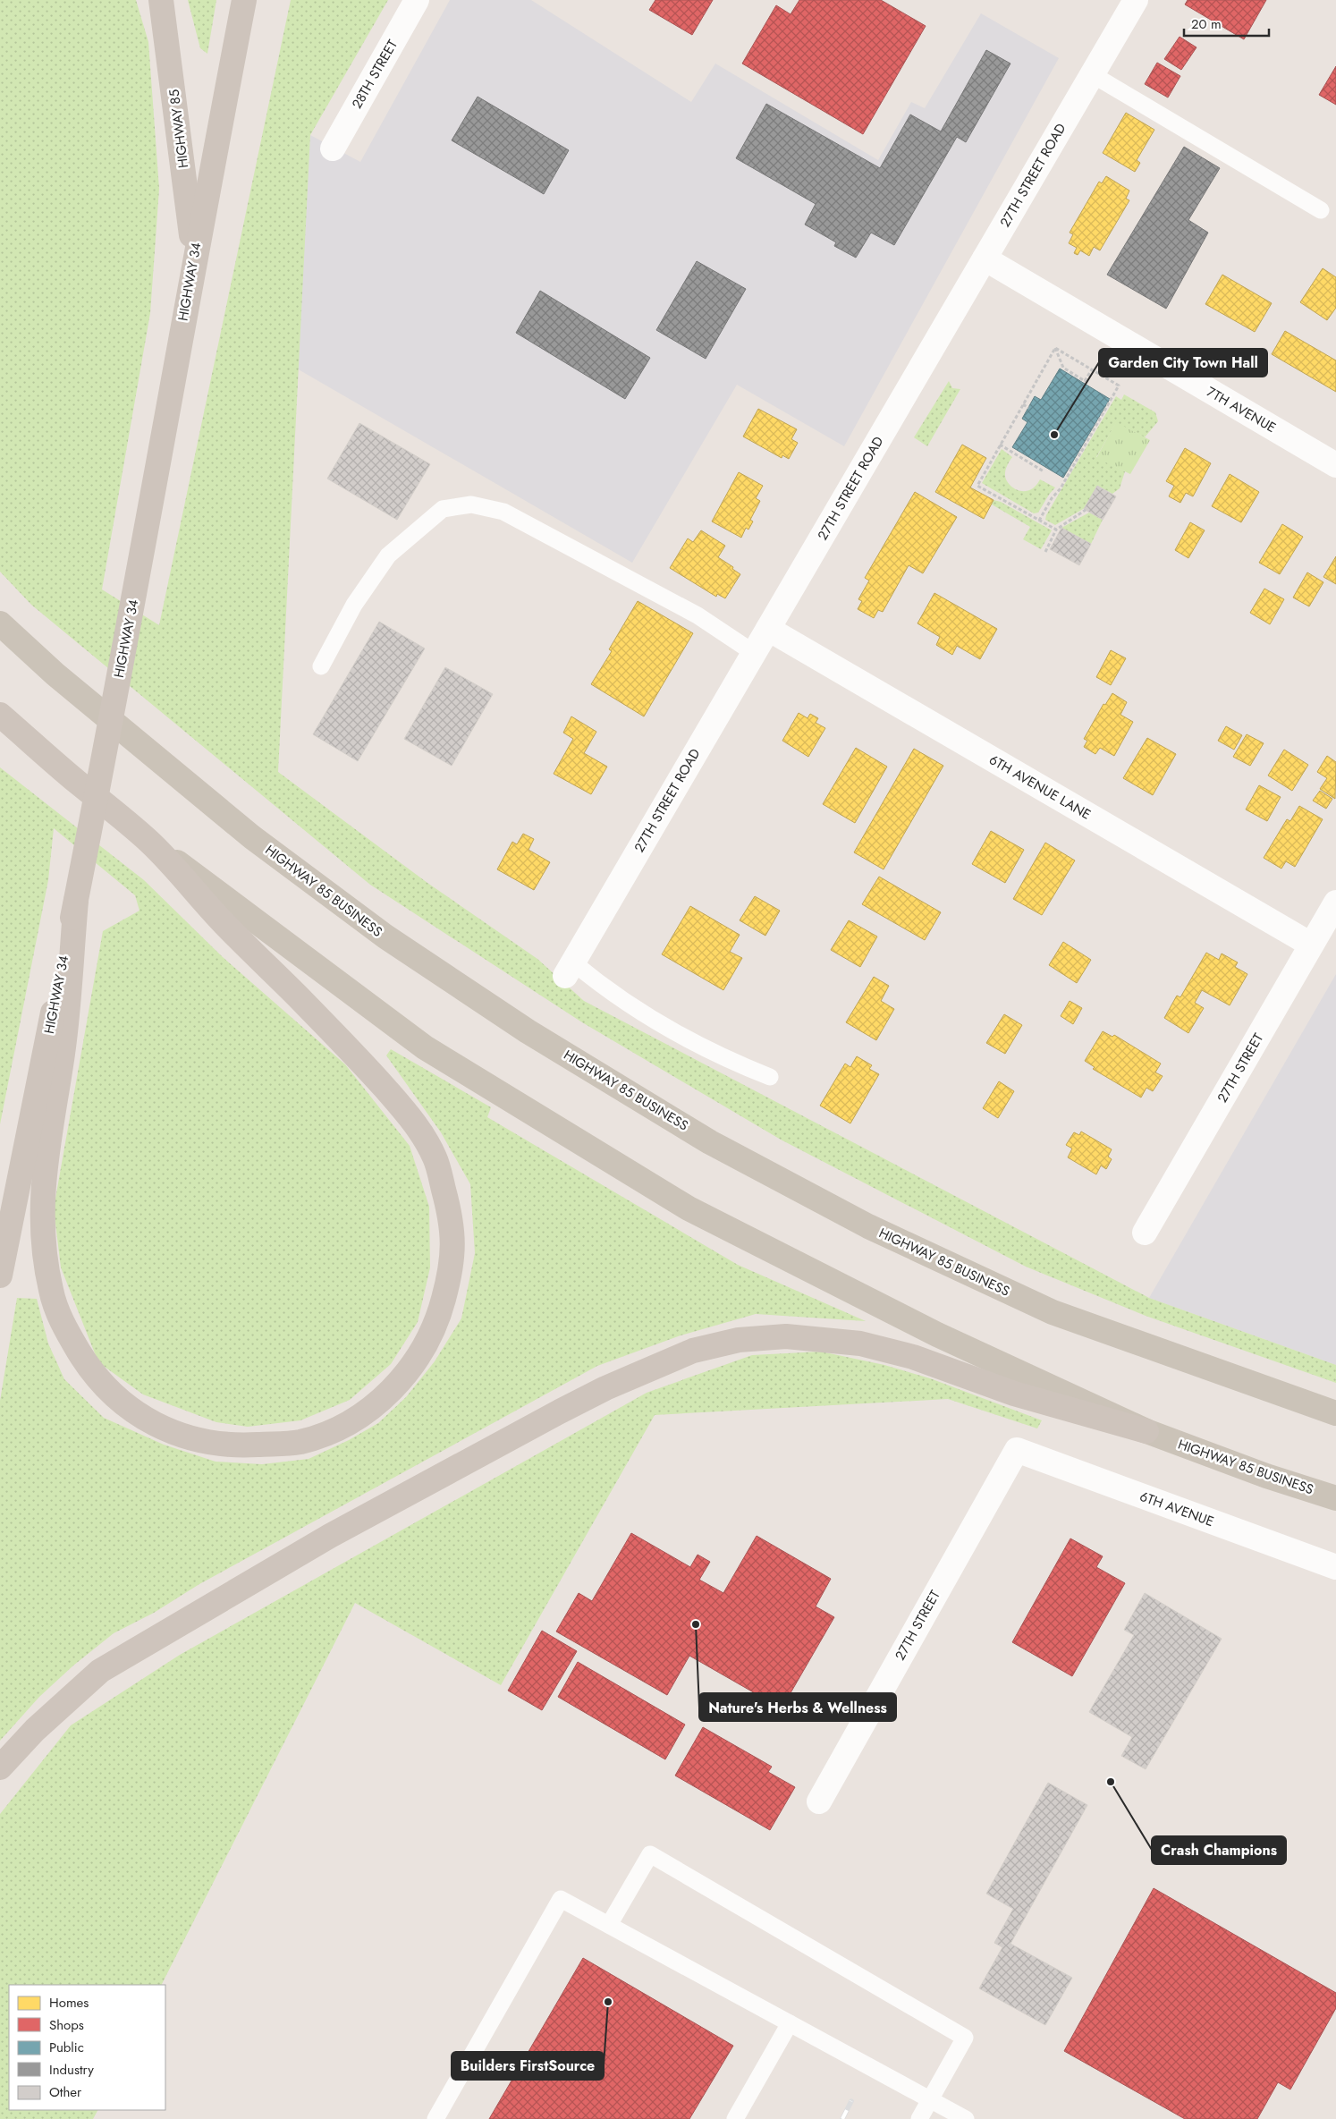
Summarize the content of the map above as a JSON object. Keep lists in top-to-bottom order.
{
  "streets": {
    "highway": ["HIGHWAY 85", "HIGHWAY 34", "HIGHWAY 85 BUSINESS"],
    "street": [
      "28TH STREET",
      "27TH STREET ROAD",
      "7TH AVENUE",
      "6TH AVENUE LANE",
      "27TH STREET",
      "6TH AVENUE"
    ]
  },
  "crossings": [
    ["HIGHWAY 85", "HIGHWAY 34"],
    ["27TH STREET ROAD", "7TH AVENUE"],
    ["27TH STREET ROAD", "6TH AVENUE LANE"],
    ["6TH AVENUE LANE", "27TH STREET"],
    ["27TH STREET", "6TH AVENUE"]
  ],
  "places": [
    "Garden City Town Hall",
    "Nature's Herbs & Wellness",
    "Crash Champions",
    "Builders FirstSource"
  ],
  "legend": [
    "Homes",
    "Shops",
    "Public",
    "Industry",
    "Other"
  ],
  "scale_bar": "20 m"
}
